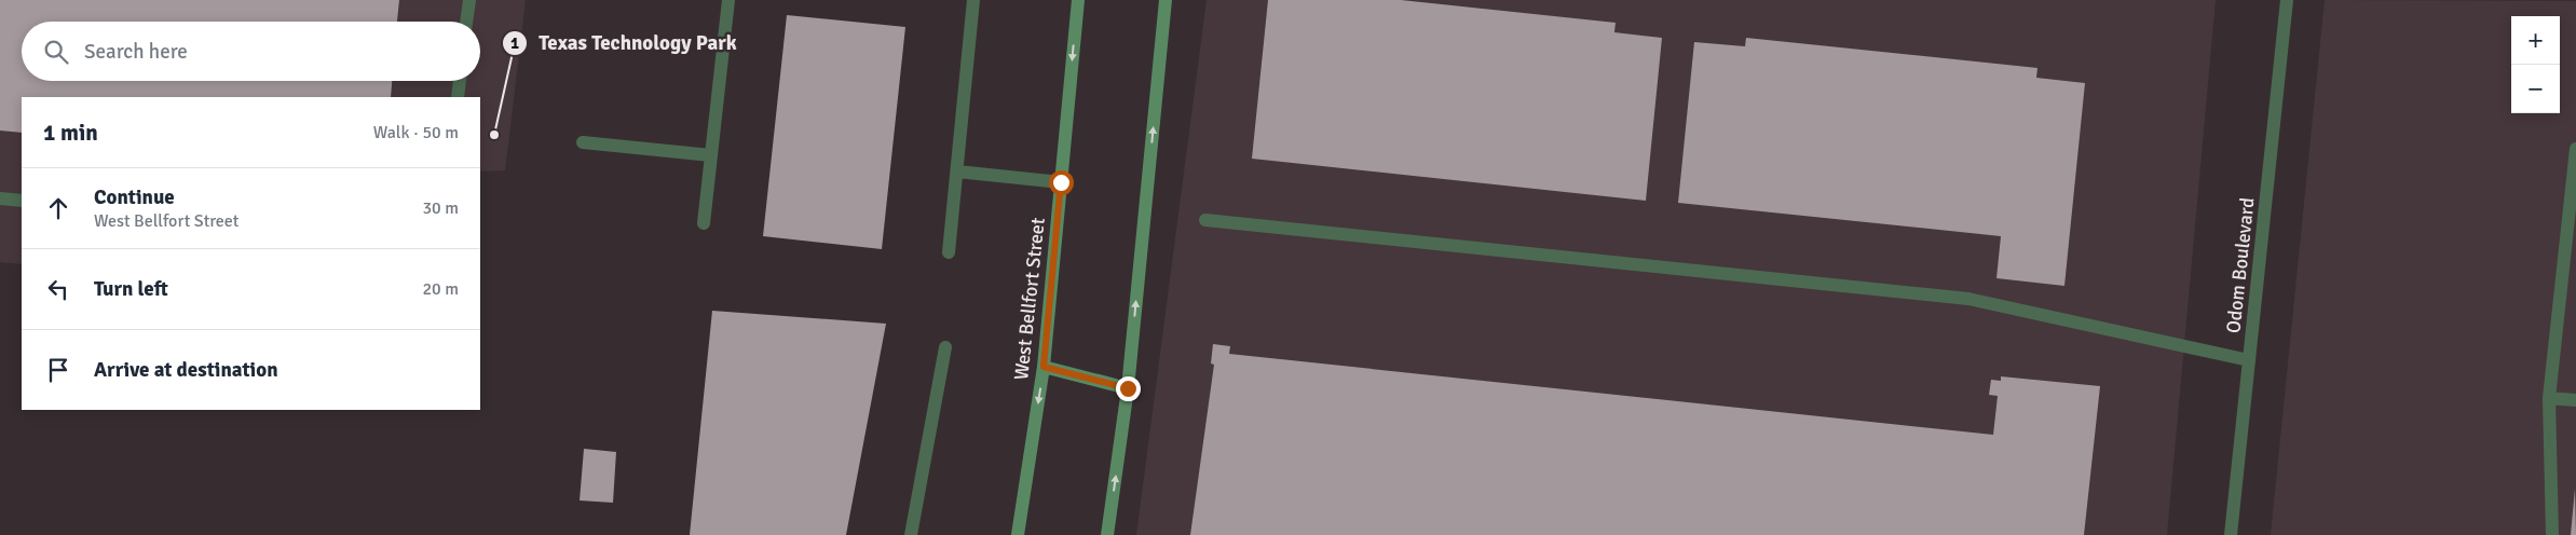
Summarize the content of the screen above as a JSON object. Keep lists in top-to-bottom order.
{
  "streets": {
    "main road": ["West Bellfort Street"],
    "street": ["Odom Boulevard"]
  },
  "places": ["Texas Technology Park"],
  "page": {
    "map_buttons": ["+", "−"],
    "search": "Search here",
    "heading": ["1 min", "Walk · 50 m"],
    "list": [
      ["Continue", "West Bellfort Street", "30 m"],
      ["Turn left", "20 m"],
      "Arrive at destination"
    ]
  }
}
